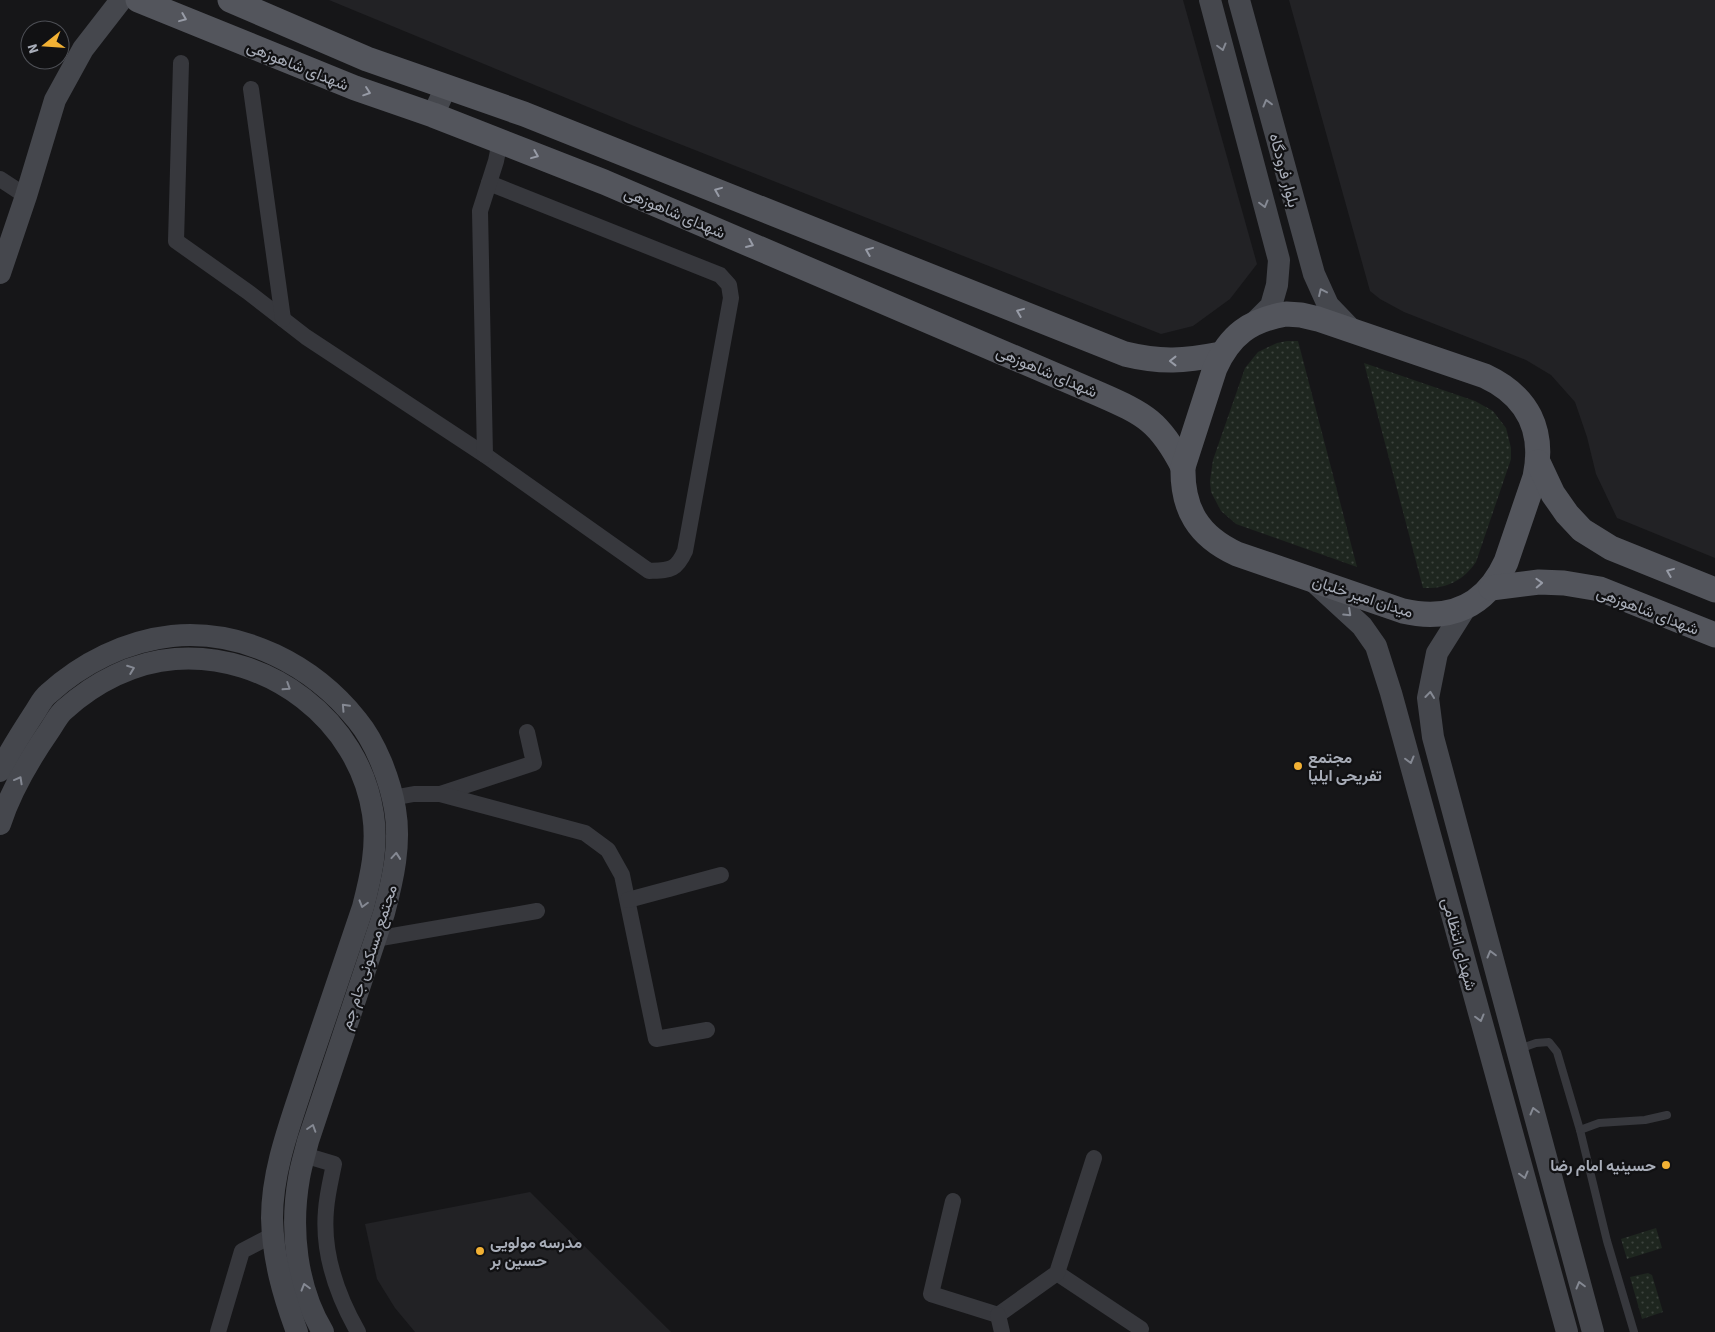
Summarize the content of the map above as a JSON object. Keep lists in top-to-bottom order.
{
  "streets": {
    "main road": ["شهدای شاهوزهی", "میدان امیر خلبان"],
    "street": ["بلوار فرودگاه", "شهدای انتظامی", "مجتمع مسکونی جام جم"]
  },
  "crossings": [
    ["شهدای شاهوزهی", "میدان امیر خلبان"],
    ["بلوار فرودگاه", "میدان امیر خلبان"],
    ["میدان امیر خلبان", "شهدای انتظامی"]
  ],
  "places": ["مجتمع تفریحی ایلیا", "حسینیه امام رضا", "مدرسه مولویی حسین بر"],
  "north": "left"
}
